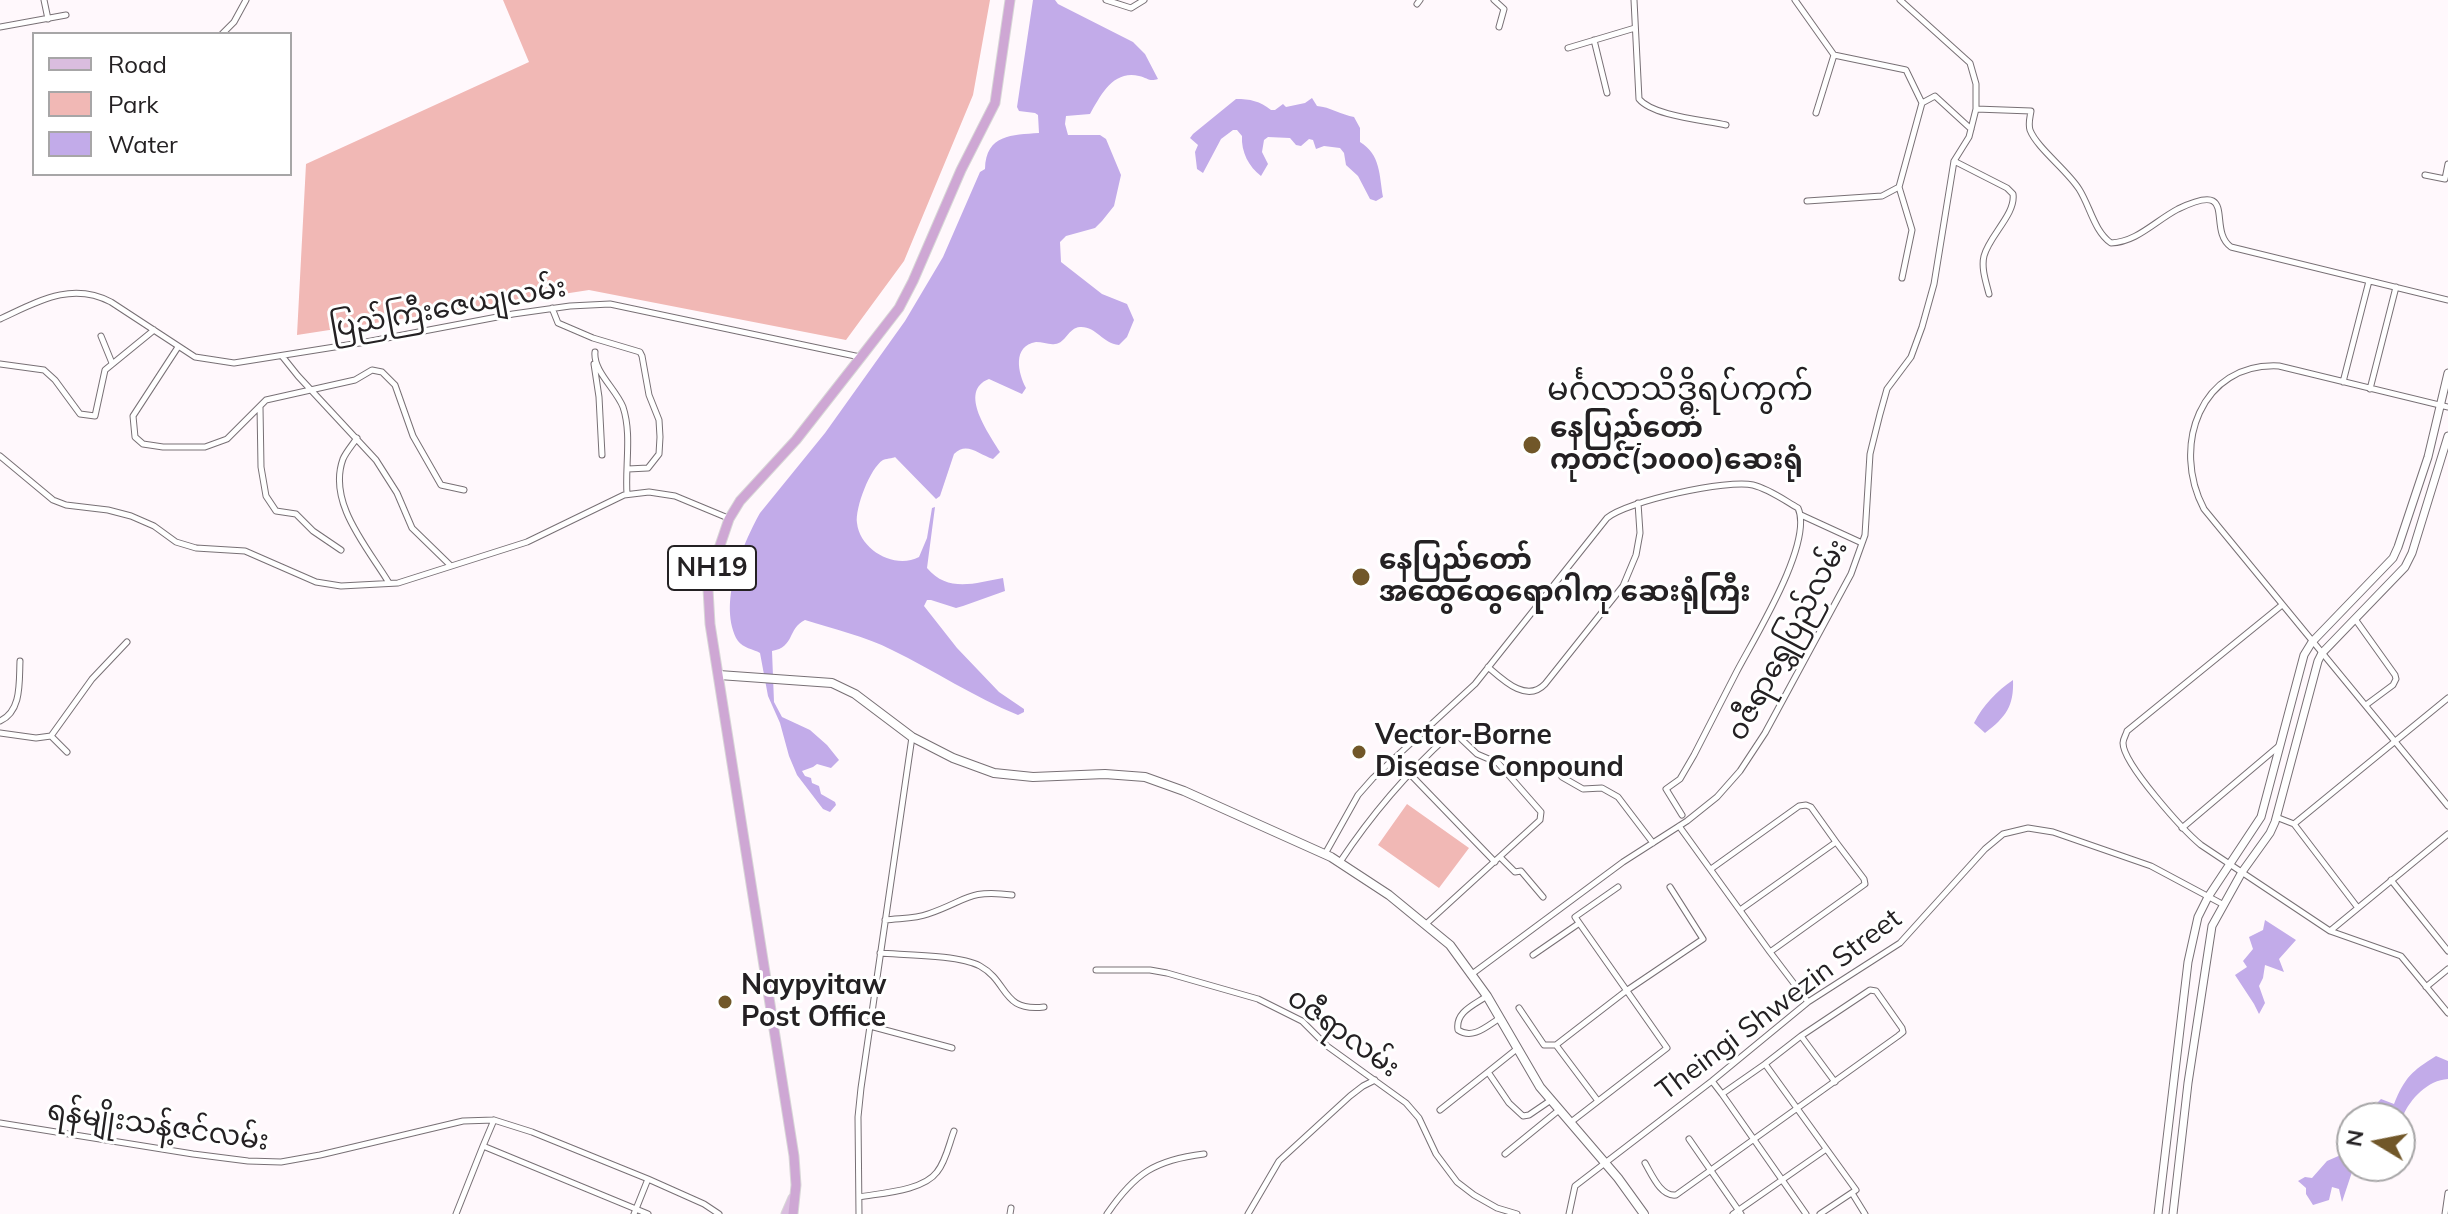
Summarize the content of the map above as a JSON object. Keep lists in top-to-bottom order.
{
  "streets": {
    "highway": ["NH19"],
    "street": [
      "ပြည်ကြီးဇေယျလမ်း",
      "ဝဇီရာရွှေပြည်လမ်း",
      "Theingi Shwezin Street",
      "ဝဇီရာလမ်း",
      "ရန်မျိုးသန့်ဇင်လမ်း"
    ]
  },
  "crossings": [
    ["ပြည်ကြီးဇေယျလမ်း", "NH19"]
  ],
  "districts": ["မင်္ဂလာသိဒ္ဓိရပ်ကွက်"],
  "places": [
    "နေပြည်တော် ကုတင်(၁၀၀၀)ဆေးရုံ",
    "နေပြည်တော် အထွေထွေရောဂါကု ဆေးရုံကြီး",
    "Vector-Borne Disease Conpound",
    "Naypyitaw Post Office"
  ],
  "legend": ["Road", "Park", "Water"],
  "north": "left"
}
